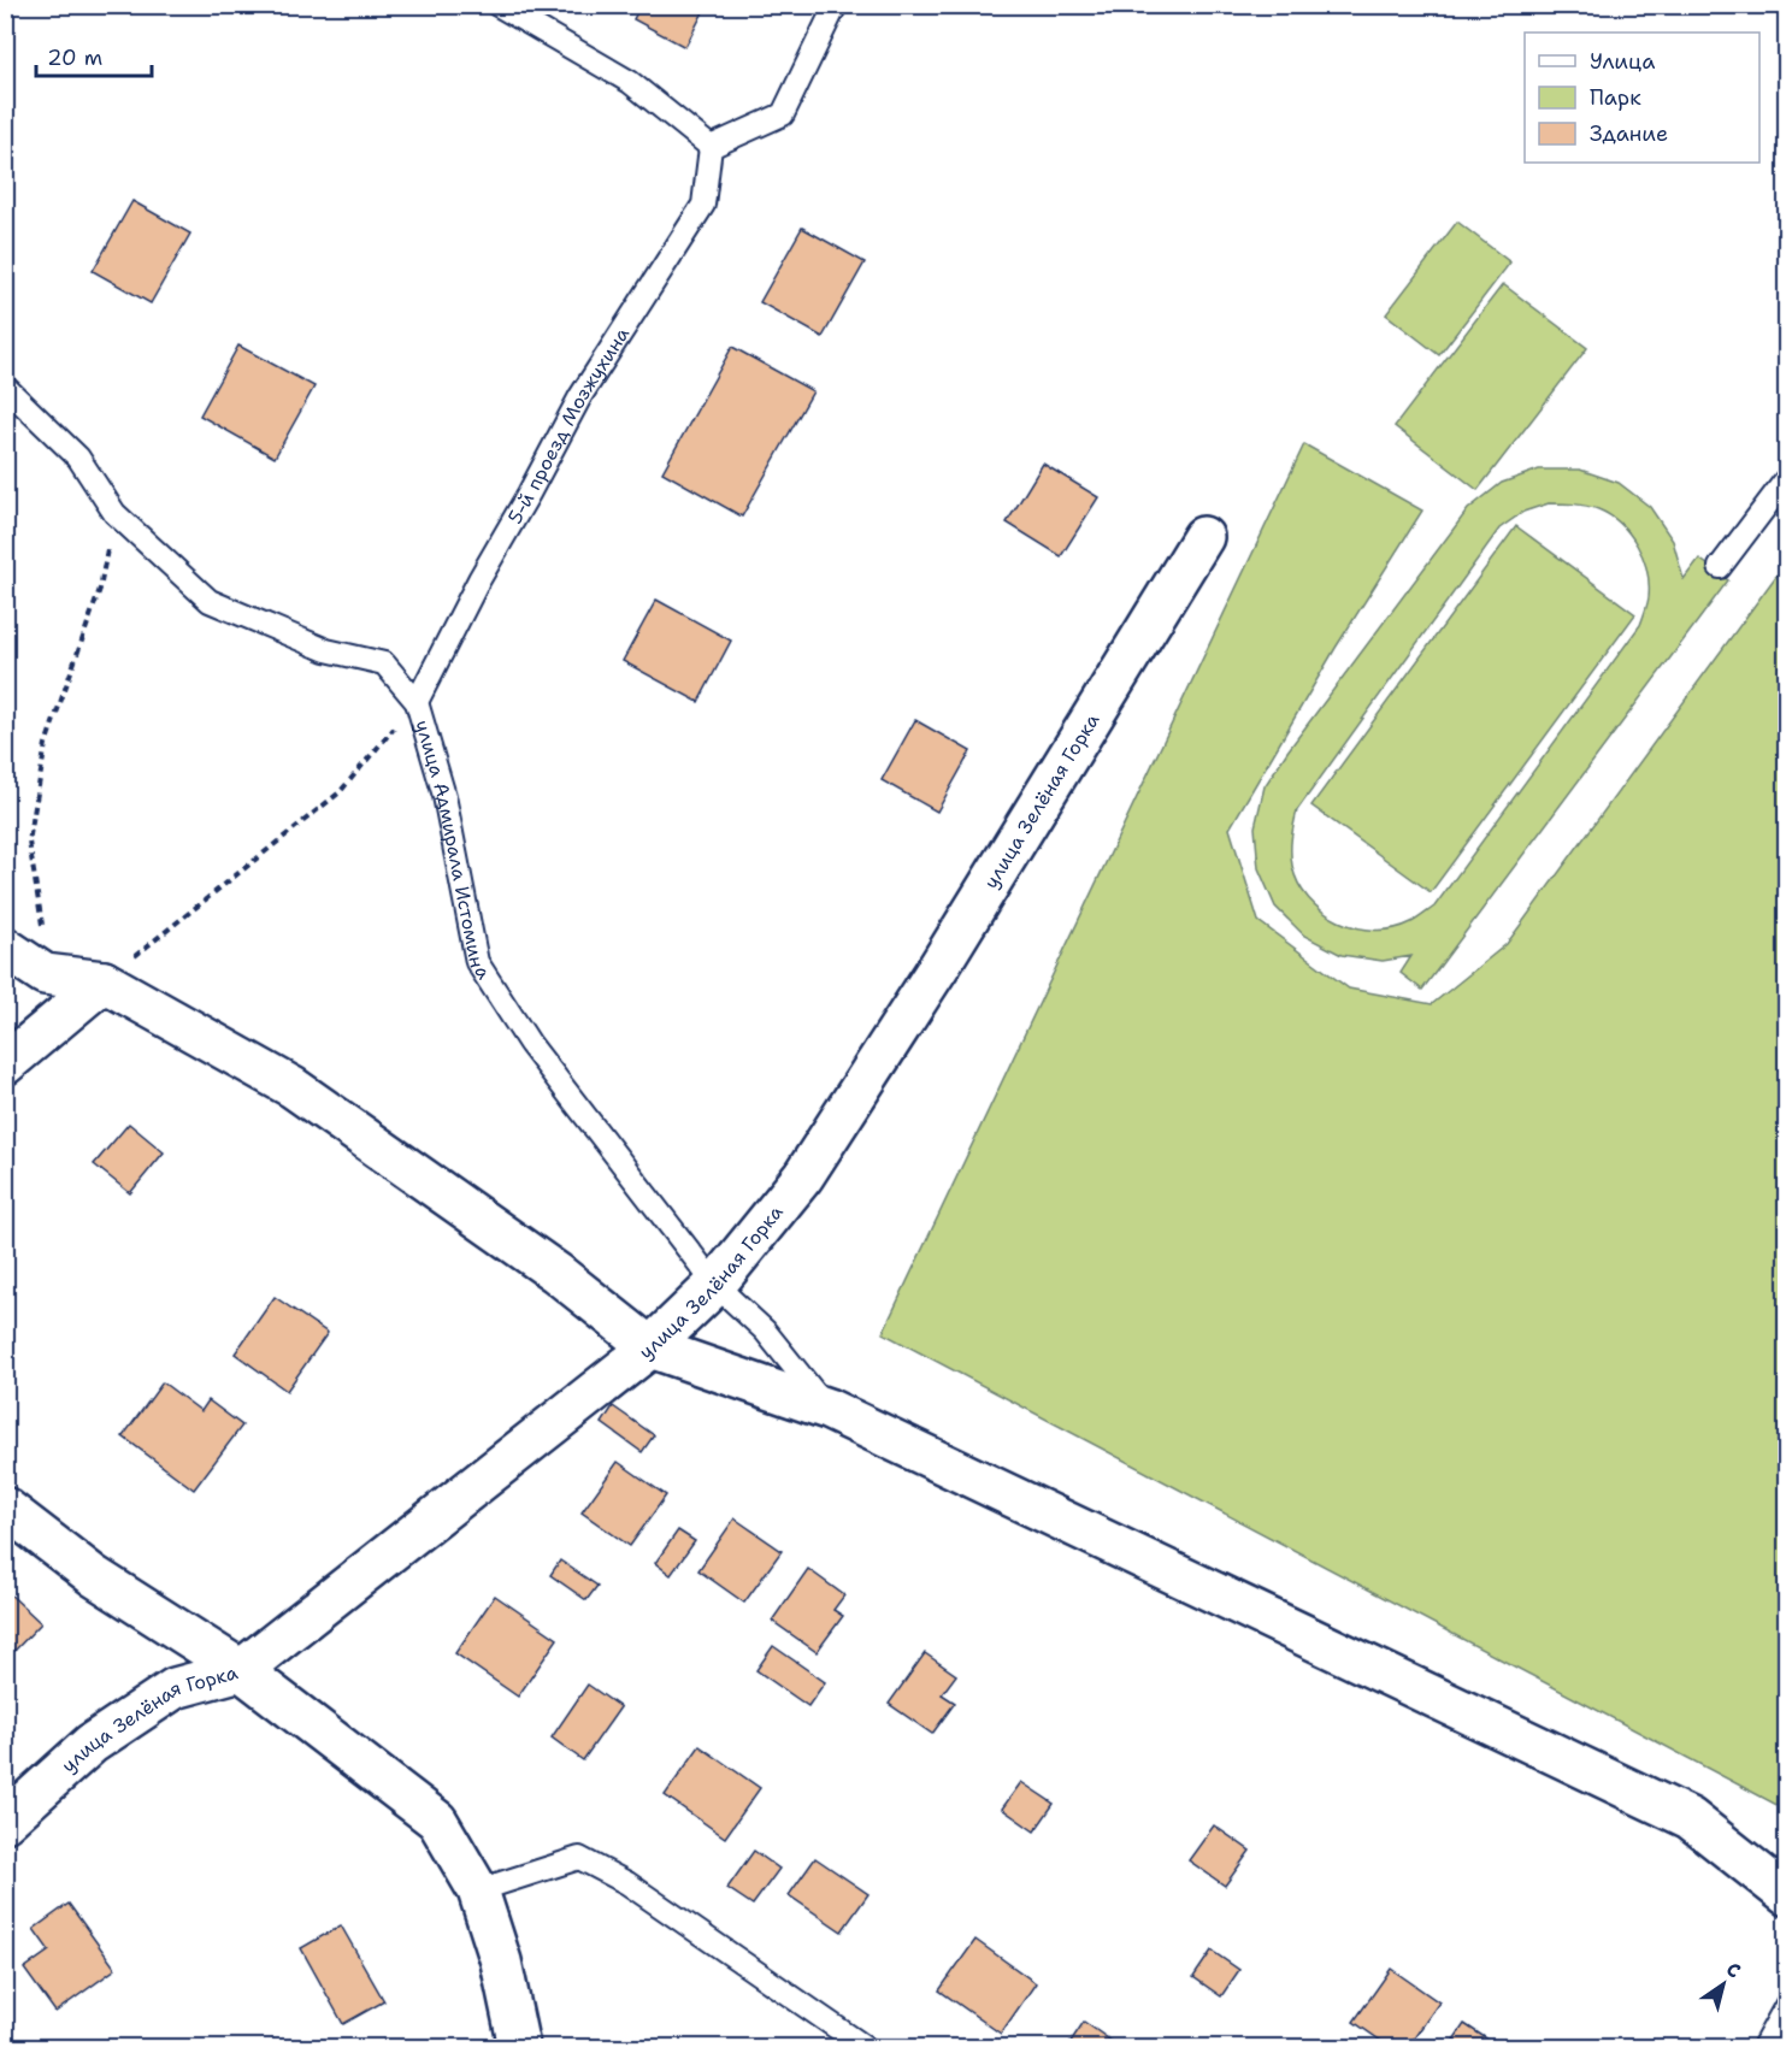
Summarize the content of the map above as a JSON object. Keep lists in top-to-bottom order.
{
  "streets": {
    "street": ["улица Зелёная Горка"],
    "lane": ["5-й проезд Мозжухина", "улица Адмирала Истомина"]
  },
  "crossings": [
    ["5-й проезд Мозжухина", "улица Адмирала Истомина"],
    ["улица Зелёная Горка", "улица Адмирала Истомина"]
  ],
  "legend": ["Улица", "Парк", "Здание"],
  "scale_bar": "20 m",
  "north": "top right"
}
